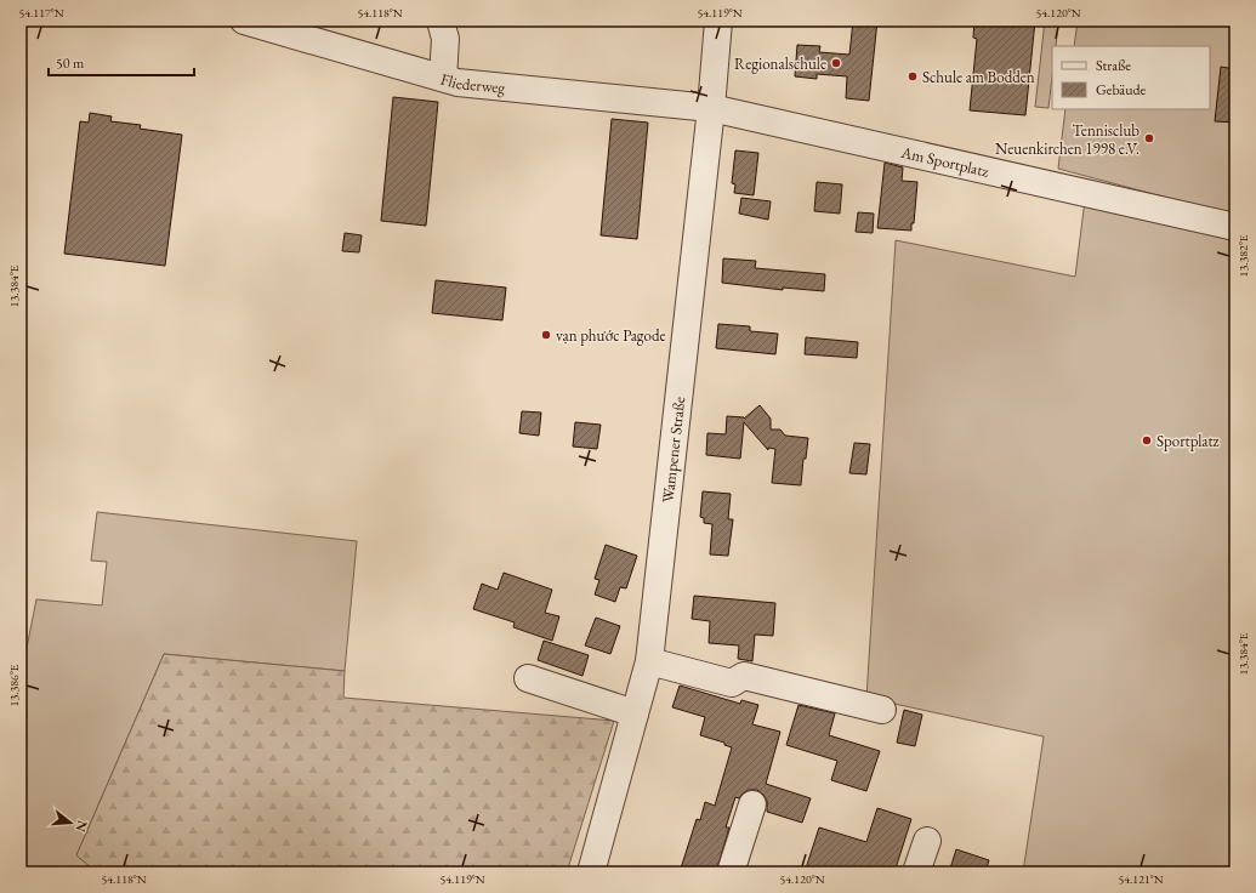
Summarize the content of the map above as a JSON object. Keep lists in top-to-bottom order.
{
  "streets": {
    "street": ["Fliederweg", "Am Sportplatz", "Wampener Straße"]
  },
  "crossings": [
    ["Fliederweg", "Am Sportplatz"],
    ["Fliederweg", "Wampener Straße"],
    ["Am Sportplatz", "Wampener Straße"]
  ],
  "places": [
    "Regionalschule",
    "Schule am Bodden",
    "Tennisclub Neuenkirchen 1998 e.V.",
    "vạn phước Pagode",
    "Sportplatz"
  ],
  "legend": ["Straße", "Gebäude"],
  "scale_bar": "50 m",
  "north": "right",
  "coordinates": [
    "54.117°N",
    "54.118°N",
    "54.119°N",
    "54.120°N",
    "13.382°E",
    "13.384°E",
    "13.386°E",
    "54.121°N"
  ]
}
